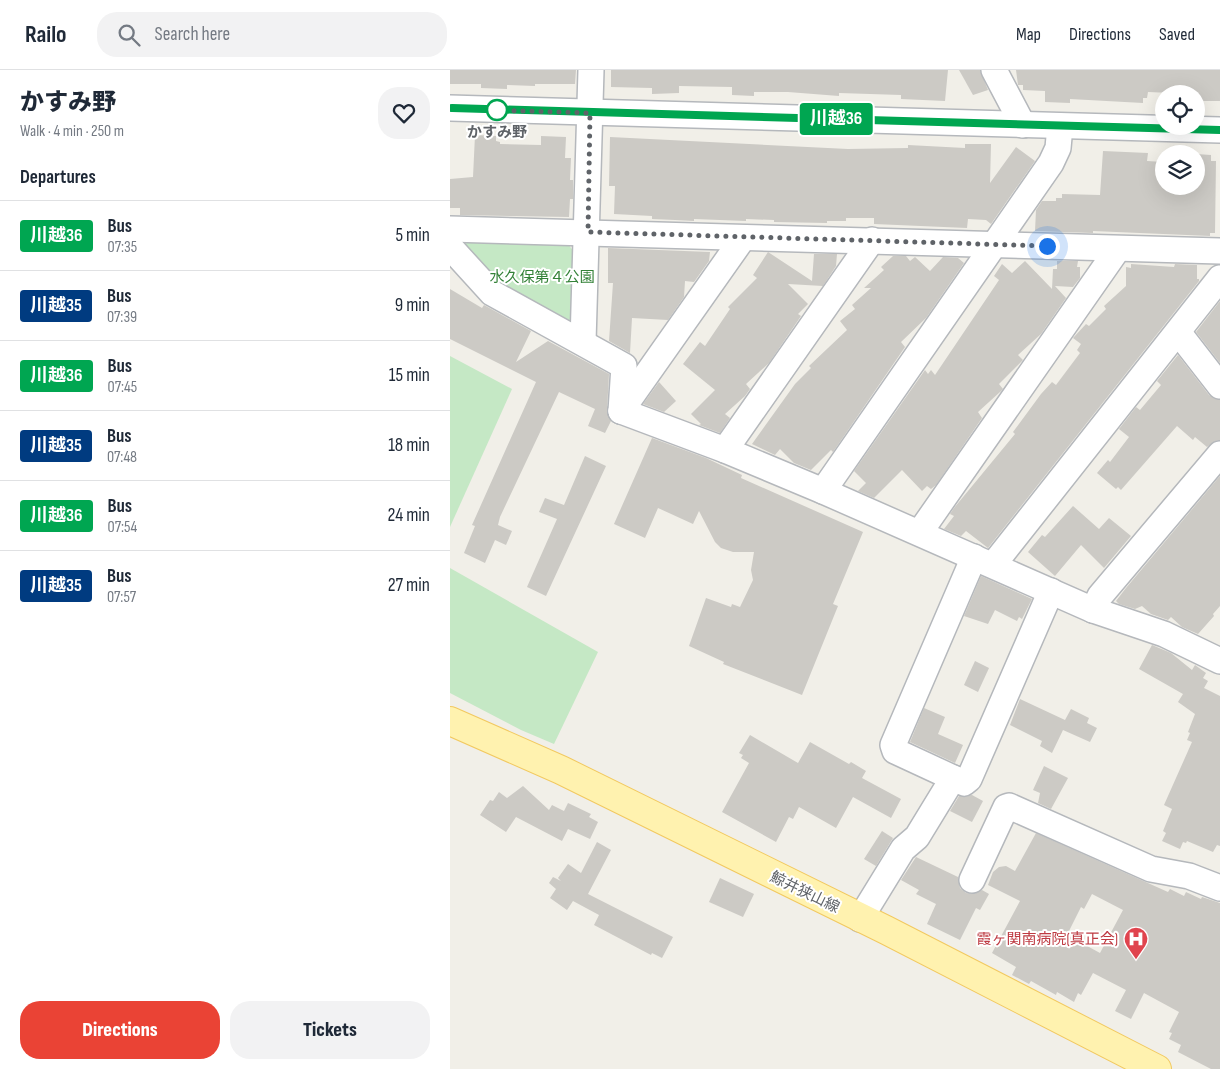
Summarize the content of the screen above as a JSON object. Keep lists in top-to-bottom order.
{
  "streets": {
    "main road": ["鯨井狭山線"]
  },
  "parks": ["水久保第４公園"],
  "places": {
    "other": ["かすみ野"],
    "hospital": ["霞ヶ関南病院(真正会)"]
  },
  "lines": ["bus line 川越36"],
  "page": {
    "header": "Railo",
    "search": "Search here",
    "nav": ["Map", "Directions", "Saved"],
    "heading": [
      ["かすみ野", "Walk · 4 min · 250 m"],
      "Departures"
    ],
    "on_map": "川越36",
    "list": [
      {
        "mark": "川越36",
        "name": "Bus",
        "note": "07:35",
        "value": "5 min"
      },
      {
        "mark": "川越35",
        "name": "Bus",
        "note": "07:39",
        "value": "9 min"
      },
      {
        "mark": "川越36",
        "name": "Bus",
        "note": "07:45",
        "value": "15 min"
      },
      {
        "mark": "川越35",
        "name": "Bus",
        "note": "07:48",
        "value": "18 min"
      },
      {
        "mark": "川越36",
        "name": "Bus",
        "note": "07:54",
        "value": "24 min"
      },
      {
        "mark": "川越35",
        "name": "Bus",
        "note": "07:57",
        "value": "27 min"
      }
    ],
    "buttons": ["Directions", "Tickets"]
  }
}
